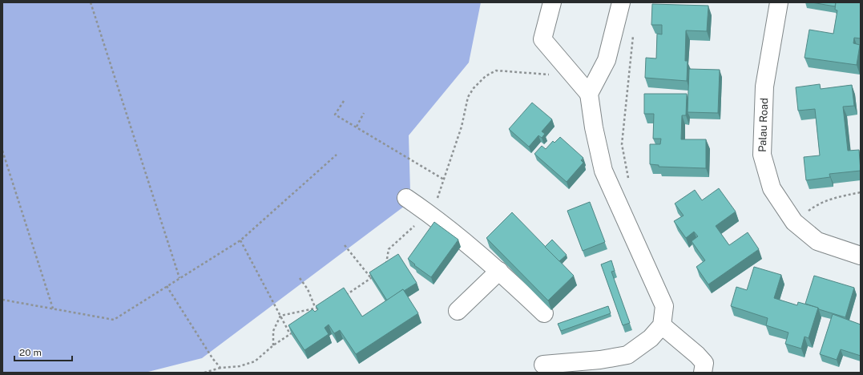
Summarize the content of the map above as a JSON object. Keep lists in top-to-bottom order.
{
  "streets": {
    "street": ["Palau Road"]
  },
  "scale_bar": "20 m"
}
